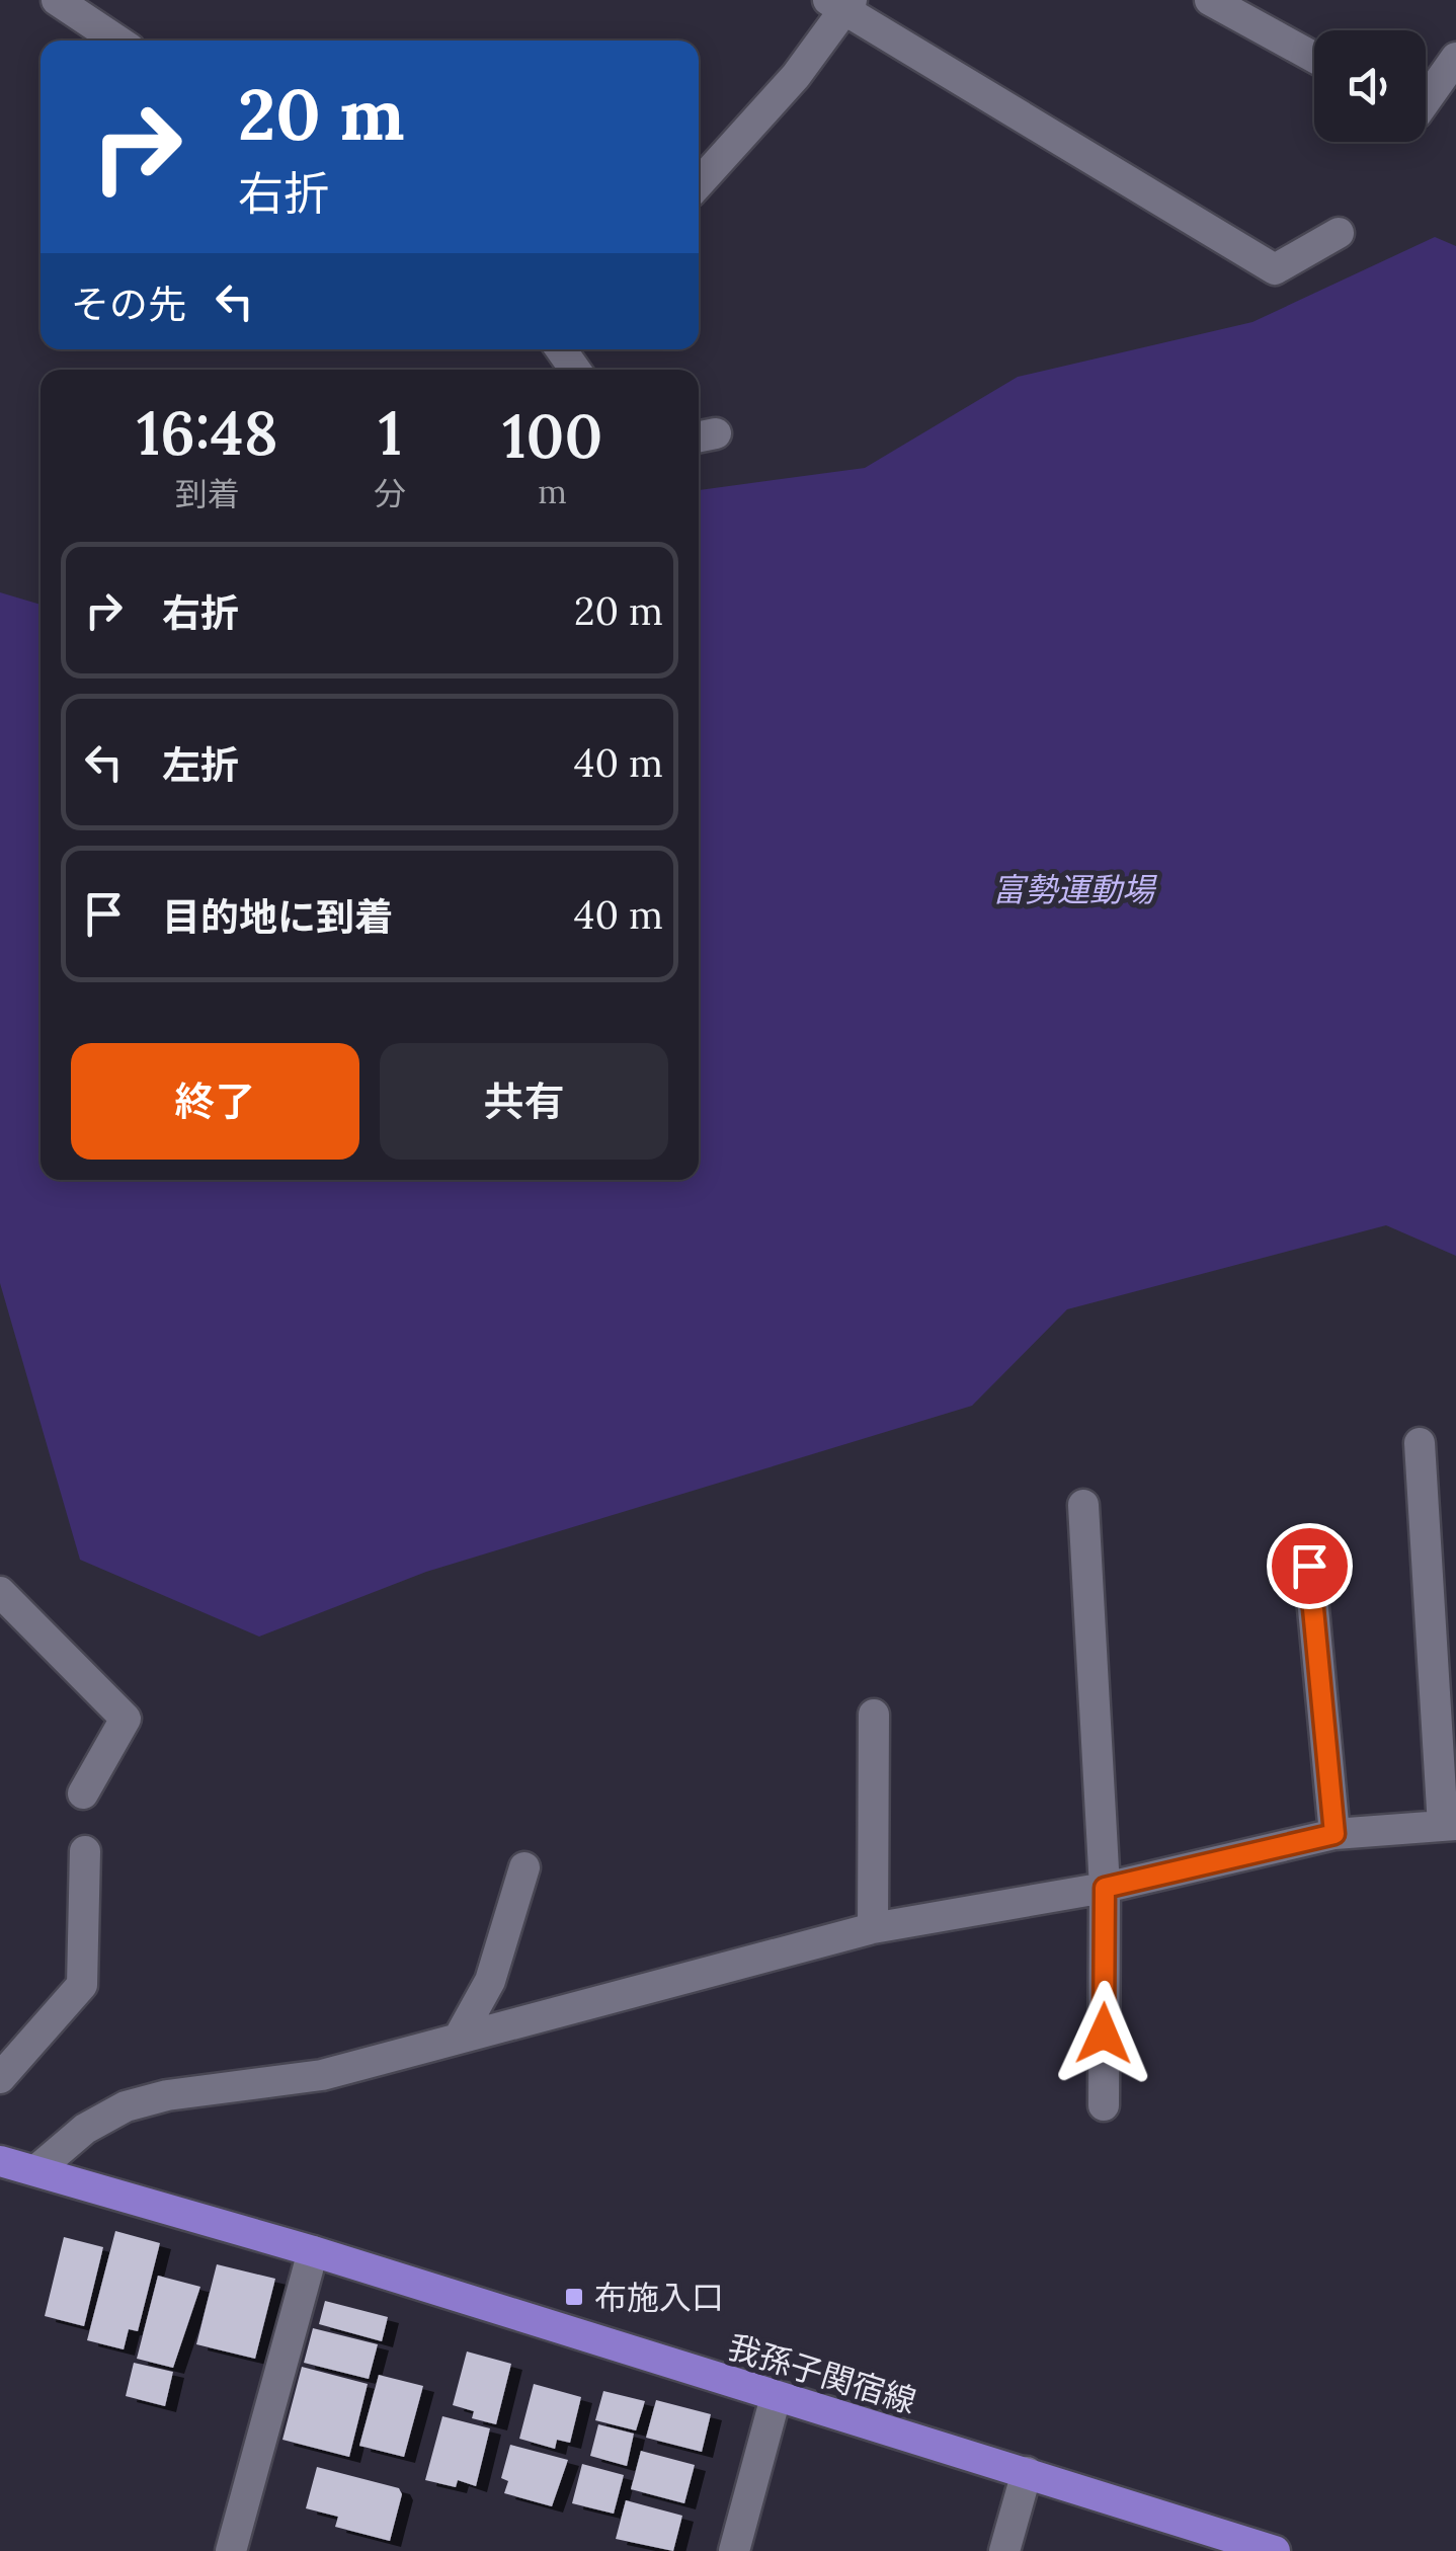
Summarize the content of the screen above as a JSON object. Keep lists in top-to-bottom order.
{
  "streets": {
    "main road": ["我孫子関宿線"]
  },
  "parks": ["富勢運動場"],
  "places": {
    "transit": ["布施入口"]
  },
  "page": {
    "turn": ["20 m", "右折"],
    "then": "その先",
    "eta": [
      "16:48",
      "到着",
      "1",
      "分",
      "100",
      "m"
    ],
    "list": [
      {
        "name": "右折",
        "value": "20 m"
      },
      {
        "name": "左折",
        "value": "40 m"
      },
      {
        "name": "目的地に到着",
        "value": "40 m"
      }
    ],
    "buttons": ["終了", "共有"]
  }
}
